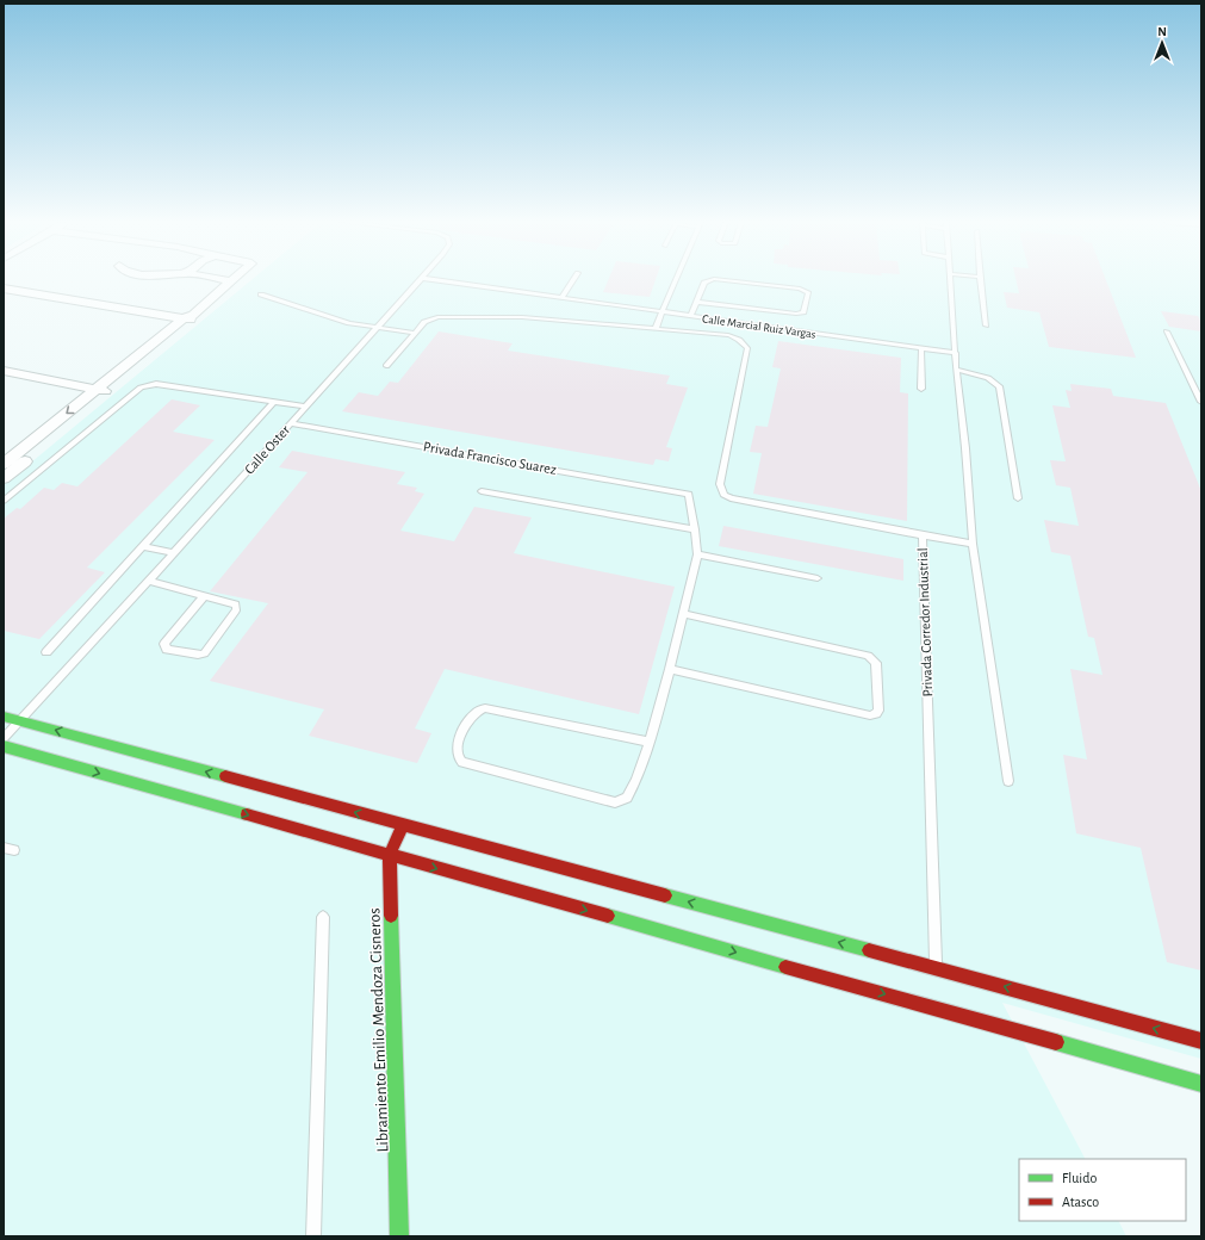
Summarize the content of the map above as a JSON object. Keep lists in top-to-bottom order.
{
  "streets": {
    "main road": ["Libramiento Emilio Mendoza Cisneros"],
    "lane": [
      "Calle Marcial Ruiz Vargas",
      "Calle Oster",
      "Privada Francisco Suarez",
      "Privada Corredor Industrial"
    ]
  },
  "crossings": [
    ["Calle Oster", "Privada Francisco Suarez"]
  ],
  "legend": ["Fluido", "Atasco"],
  "north": "top"
}
